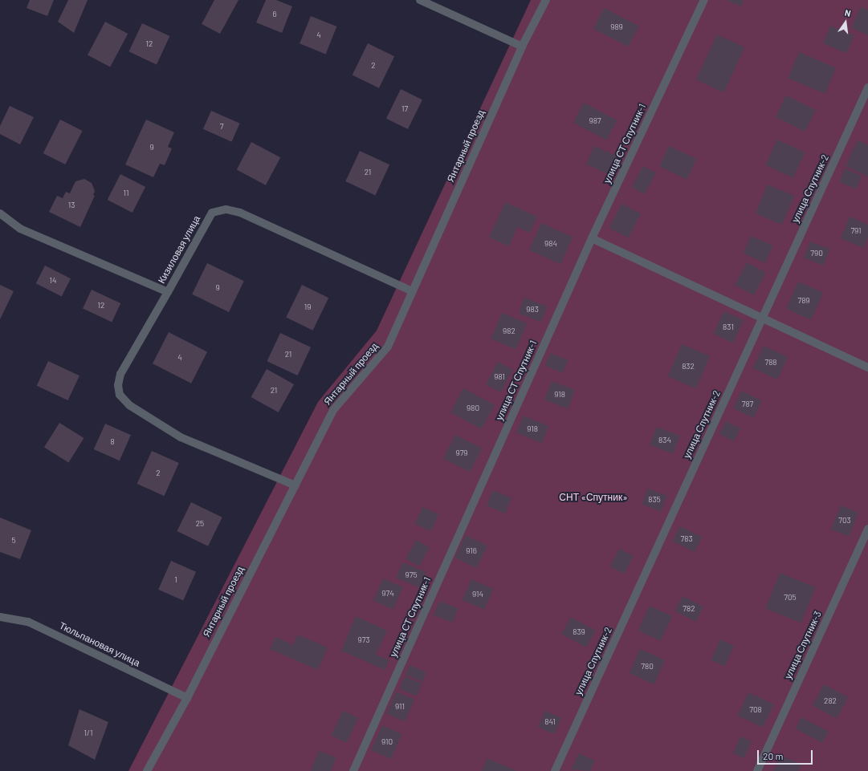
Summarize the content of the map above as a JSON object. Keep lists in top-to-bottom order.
{
  "streets": {
    "street": [
      "улица СТ Спутник-1",
      "Янтарный проезд",
      "улица Спутник-2",
      "Кизиловая улица",
      "Тюльпановая улица",
      "улица Спутник-3"
    ]
  },
  "crossings": [
    ["Янтарный проезд", "Кизиловая улица"],
    ["Янтарный проезд", "Тюльпановая улица"]
  ],
  "parks": ["СНТ «Спутник»"],
  "house_numbers": [
    "6",
    "989",
    "4",
    "12",
    "2",
    "17",
    "987",
    "7",
    "9",
    "21",
    "11",
    "13",
    "791",
    "984",
    "790",
    "14",
    "9",
    "789",
    "12",
    "19",
    "983",
    "831",
    "982",
    "21",
    "4",
    "788",
    "832",
    "981",
    "21",
    "918",
    "787",
    "980",
    "918",
    "834",
    "8",
    "979",
    "2",
    "835",
    "703",
    "25",
    "783",
    "5",
    "916",
    "975",
    "1",
    "974",
    "914",
    "705",
    "782",
    "839",
    "973",
    "780",
    "282",
    "911",
    "708",
    "841",
    "1/1",
    "910"
  ],
  "scale_bar": "20 m",
  "north": "top"
}
